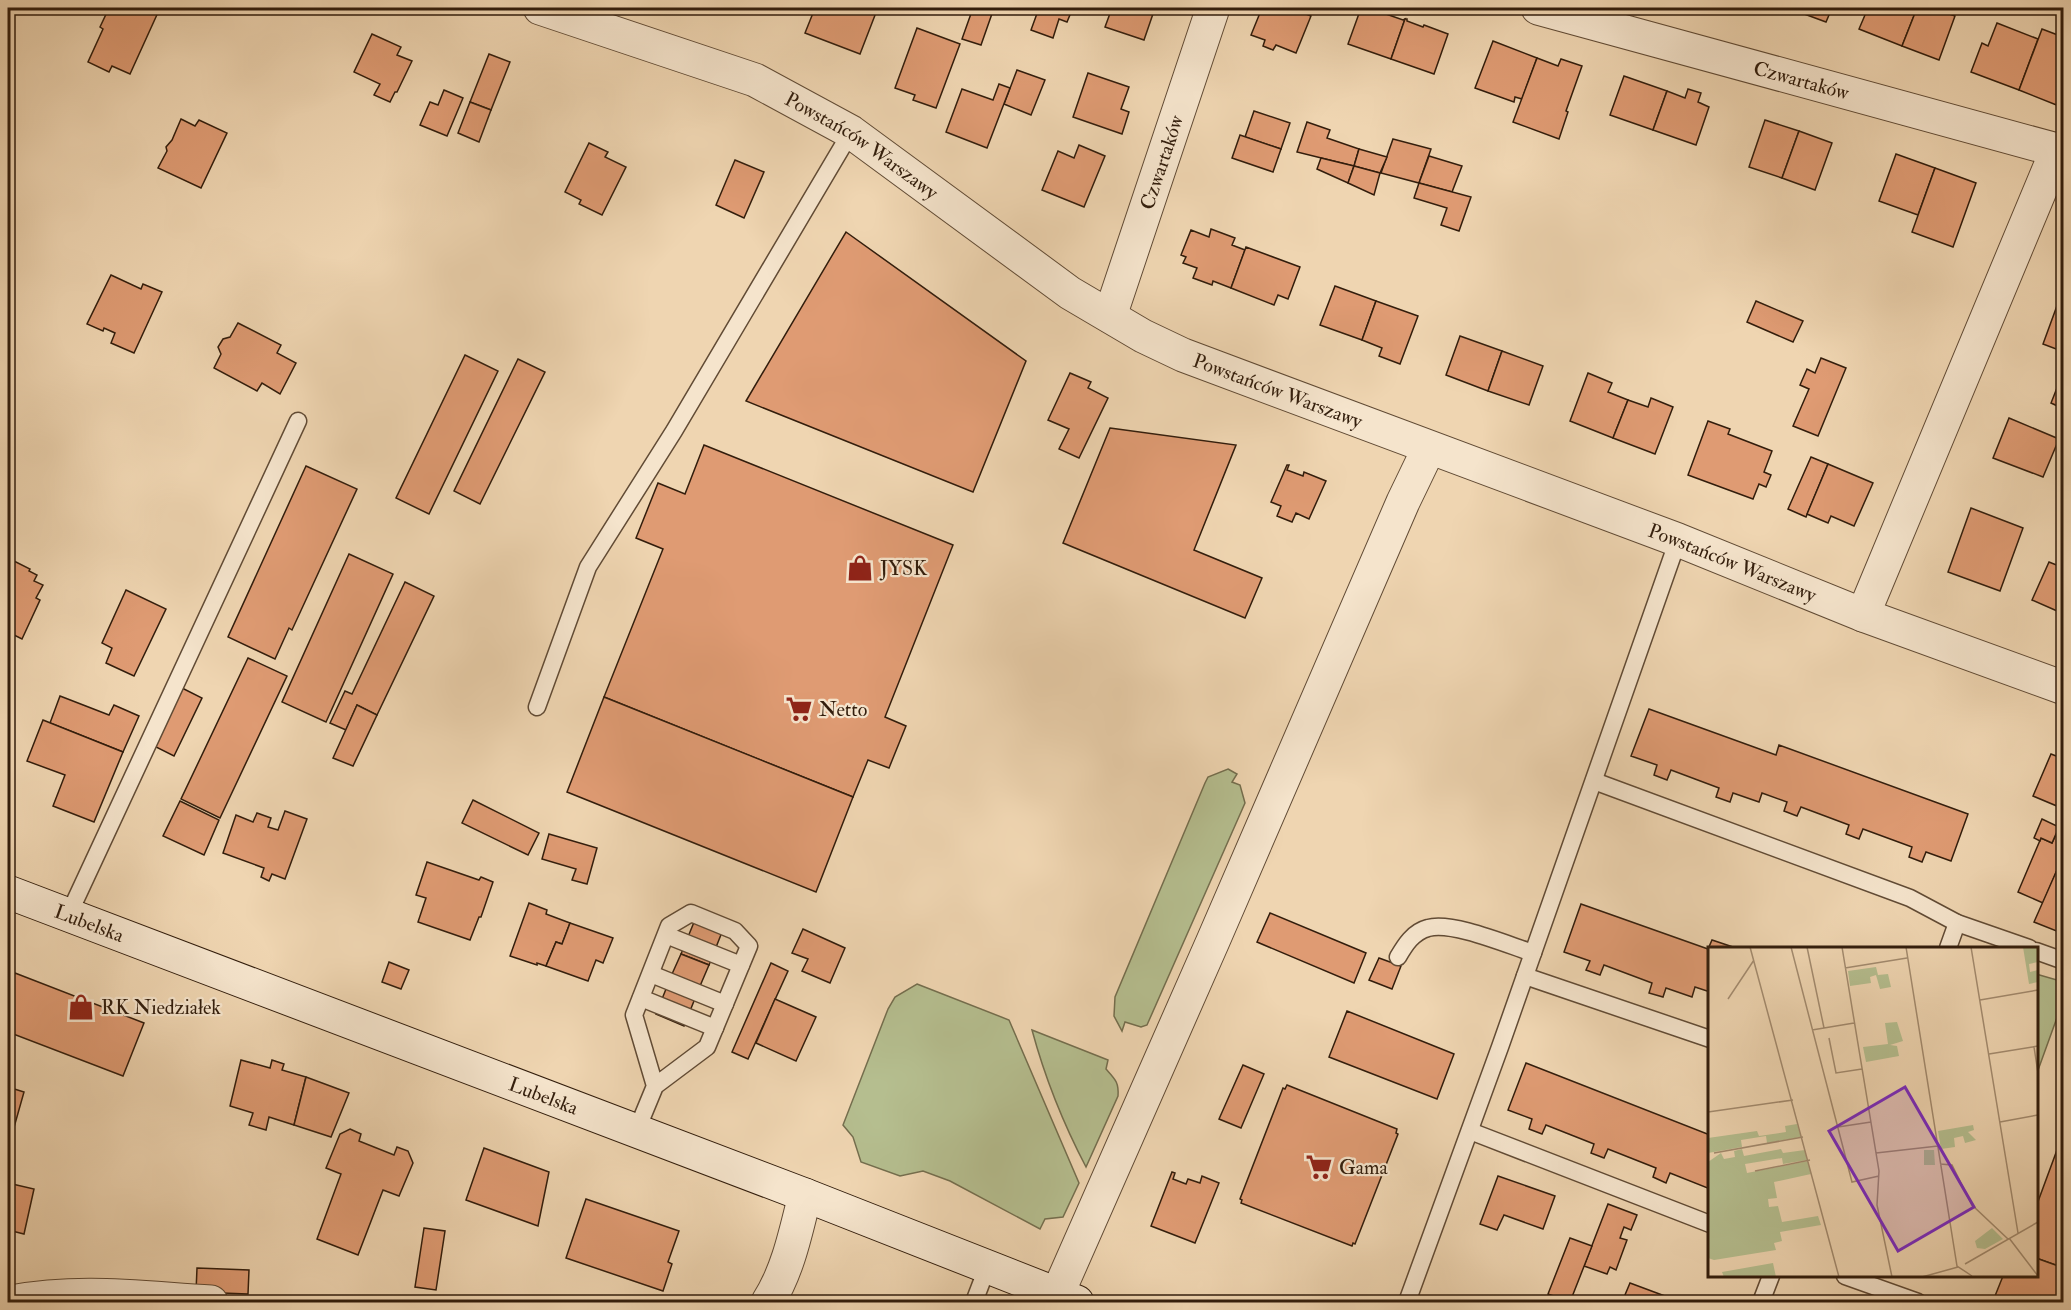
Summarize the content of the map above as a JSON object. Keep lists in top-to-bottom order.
{
  "streets": {
    "street": ["Czwartaków", "Powstańców Warszawy", "Lubelska"]
  },
  "crossings": [
    ["Czwartaków", "Powstańców Warszawy"]
  ],
  "places": {
    "shop": ["JYSK", "RK Niedziałek"],
    "supermarket": ["Netto", "Gama"]
  }
}
